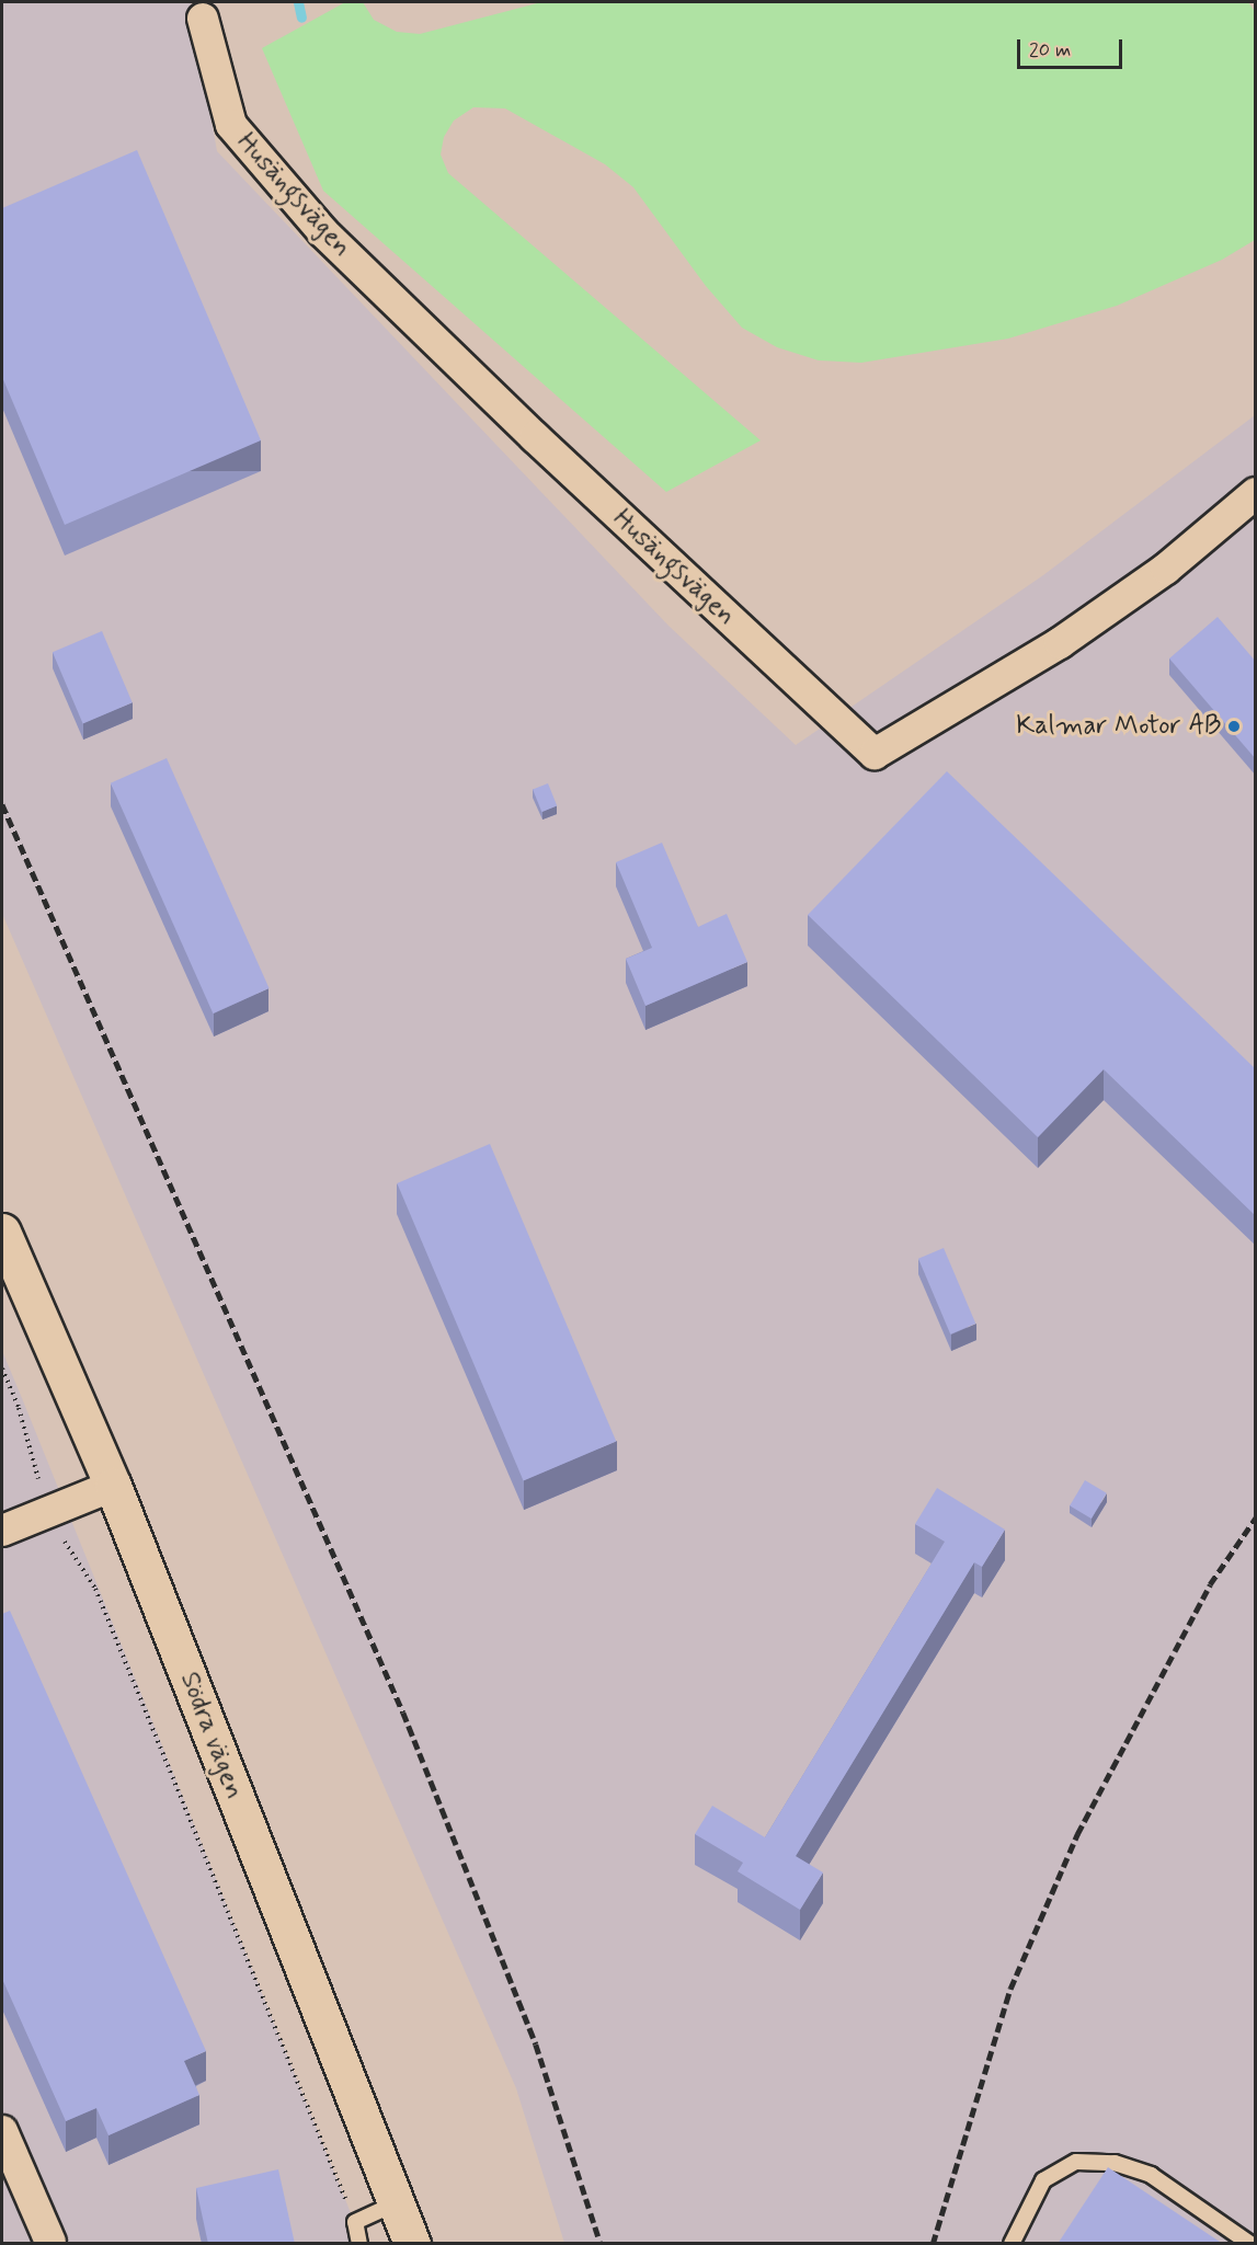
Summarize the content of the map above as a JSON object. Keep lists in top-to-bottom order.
{
  "streets": {
    "main road": ["Södra vägen"],
    "street": ["Husängsvägen"]
  },
  "places": ["Kalmar Motor AB"],
  "scale_bar": "20 m"
}
